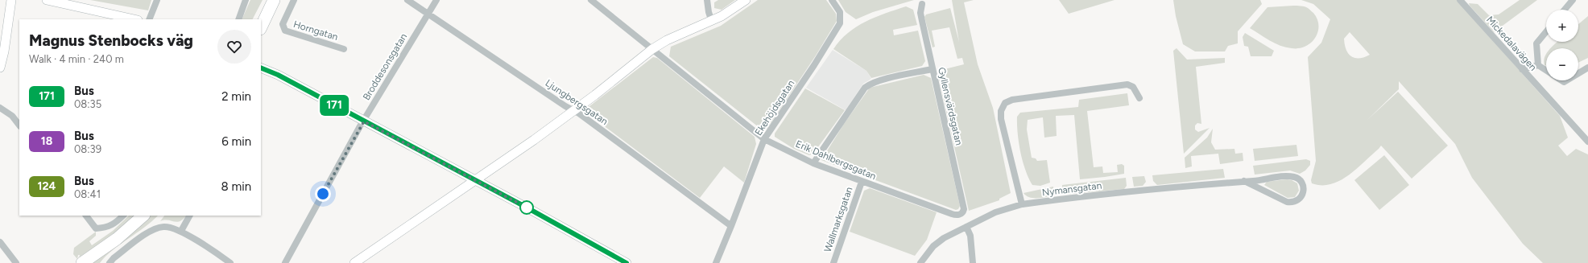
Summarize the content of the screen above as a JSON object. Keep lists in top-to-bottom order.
{
  "streets": {
    "street": [
      "Horngatan",
      "Mickedalavägen",
      "Broddesonsgatan",
      "Ljungbergsgatan",
      "Gyllensvärdsgatan",
      "Ekehöjdsgatan",
      "Erik Dahlbergsgatan",
      "Nymansgatan",
      "Wallmarksgatan"
    ]
  },
  "crossings": [
    ["Broddesonsgatan", "Ljungbergsgatan"],
    ["Ljungbergsgatan", "Ekehöjdsgatan"],
    ["Gyllensvärdsgatan", "Erik Dahlbergsgatan"],
    ["Ekehöjdsgatan", "Erik Dahlbergsgatan"],
    ["Erik Dahlbergsgatan", "Wallmarksgatan"]
  ],
  "lines": ["bus line 171"],
  "page": {
    "on_map": "171",
    "map_buttons": ["+", "−"],
    "heading": ["Magnus Stenbocks väg", "Walk · 4 min · 240 m"],
    "list": [
      {
        "mark": "171",
        "name": "Bus",
        "note": "08:35",
        "value": "2 min"
      },
      {
        "mark": "18",
        "name": "Bus",
        "note": "08:39",
        "value": "6 min"
      },
      {
        "mark": "124",
        "name": "Bus",
        "note": "08:41",
        "value": "8 min"
      }
    ]
  }
}
